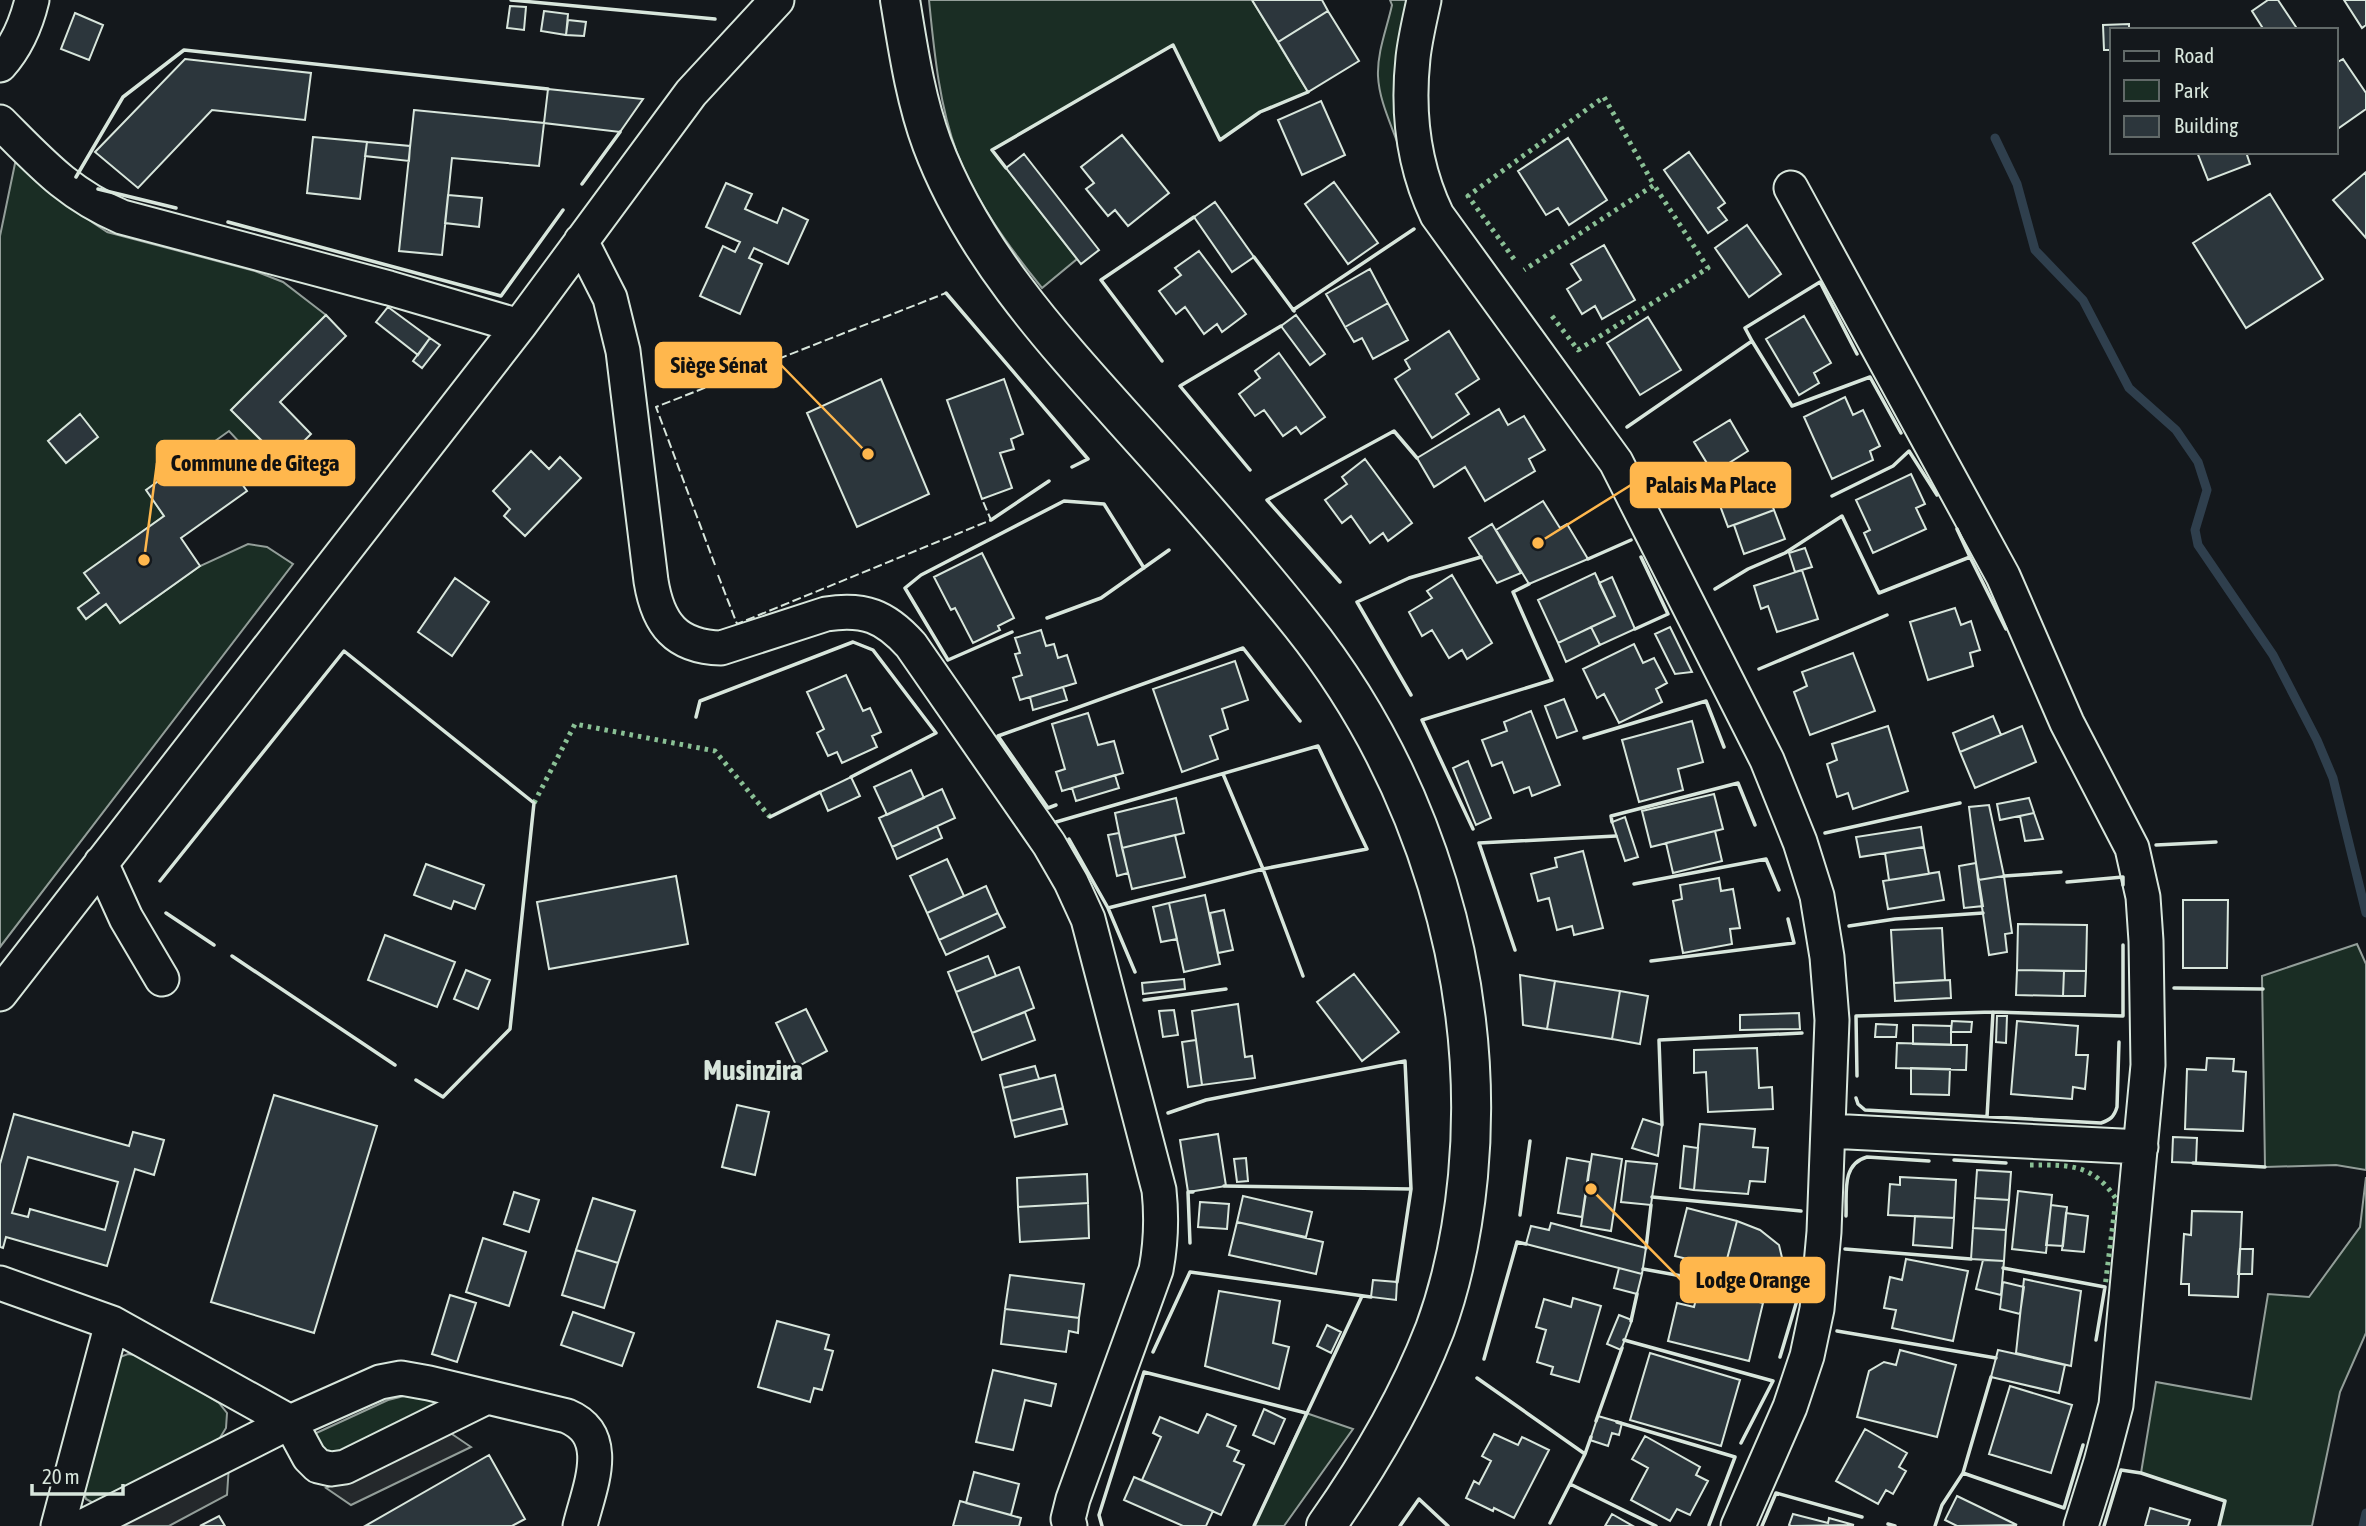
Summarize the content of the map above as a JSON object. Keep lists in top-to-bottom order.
{
  "districts": ["Musinzira"],
  "places": [
    "Siège Sénat",
    "Palais Ma Place",
    "Commune de Gitega",
    "Lodge Orange"
  ],
  "legend": ["Road", "Park", "Building"],
  "scale_bar": "20 m"
}
